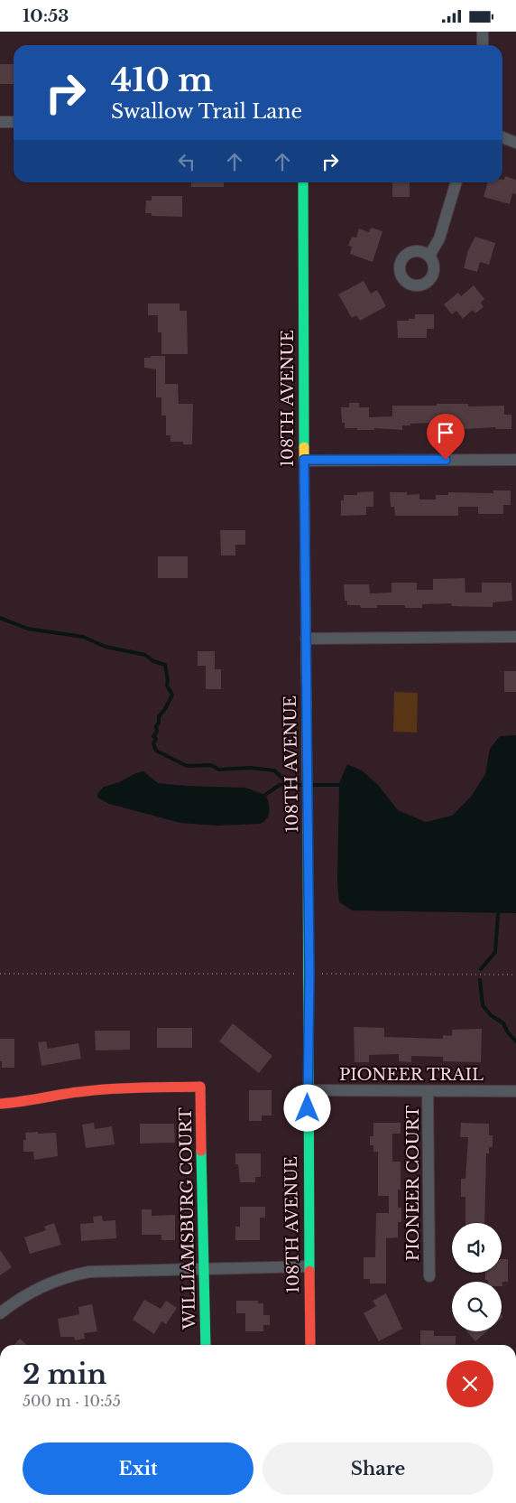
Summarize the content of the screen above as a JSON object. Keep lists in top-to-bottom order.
{
  "streets": {
    "street": [
      "108TH AVENUE",
      "PIONEER TRAIL",
      "PIONEER COURT",
      "WILLIAMSBURG COURT"
    ]
  },
  "crossings": [
    ["108TH AVENUE", "PIONEER TRAIL"],
    ["PIONEER TRAIL", "PIONEER COURT"]
  ],
  "page": {
    "status": "10:53",
    "turn": ["410 m", "Swallow Trail Lane"],
    "heading": ["2 min", "500 m · 10:55"],
    "buttons": ["Exit", "Share"]
  }
}
